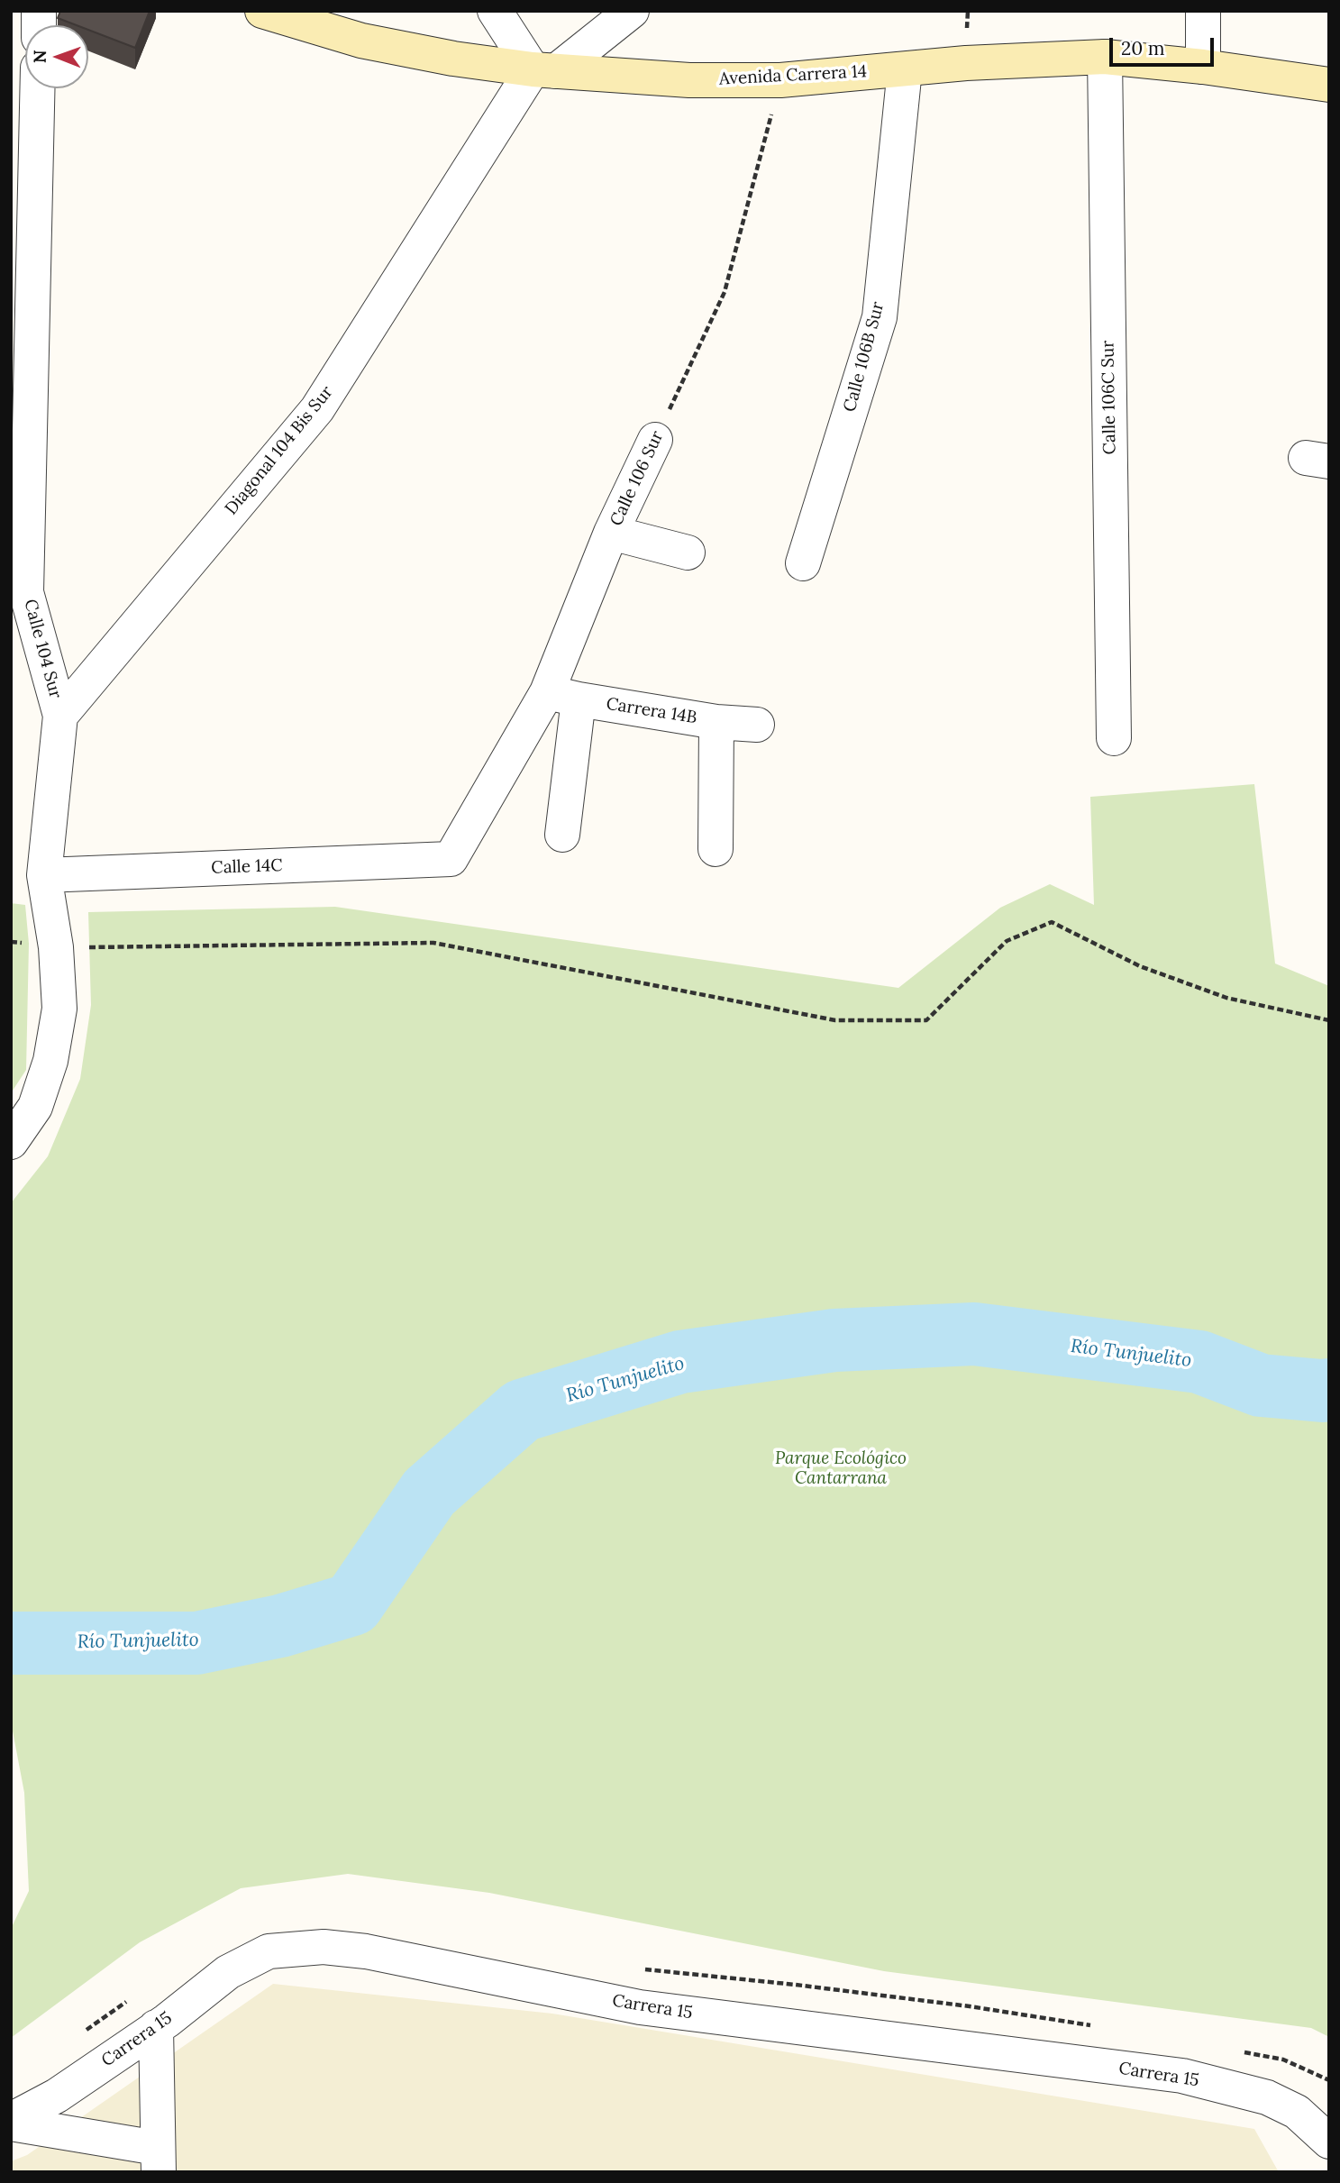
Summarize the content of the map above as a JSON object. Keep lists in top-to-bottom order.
{
  "streets": {
    "main road": ["Avenida Carrera 14"],
    "street": [
      "Calle 106B Sur",
      "Calle 106C Sur",
      "Diagonal 104 Bis Sur",
      "Calle 106 Sur",
      "Calle 104 Sur",
      "Carrera 14B",
      "Calle 14C",
      "Carrera 15"
    ]
  },
  "crossings": [
    ["Avenida Carrera 14", "Calle 106B Sur"],
    ["Avenida Carrera 14", "Calle 106C Sur"],
    ["Avenida Carrera 14", "Diagonal 104 Bis Sur"],
    ["Avenida Carrera 14", "Calle 106 Sur"],
    ["Diagonal 104 Bis Sur", "Calle 104 Sur"],
    ["Calle 106 Sur", "Carrera 14B"],
    ["Calle 106 Sur", "Calle 14C"],
    ["Calle 104 Sur", "Calle 14C"]
  ],
  "water": ["Río Tunjuelito"],
  "parks": ["Parque Ecológico Cantarrana"],
  "scale_bar": "20 m",
  "north": "left"
}
